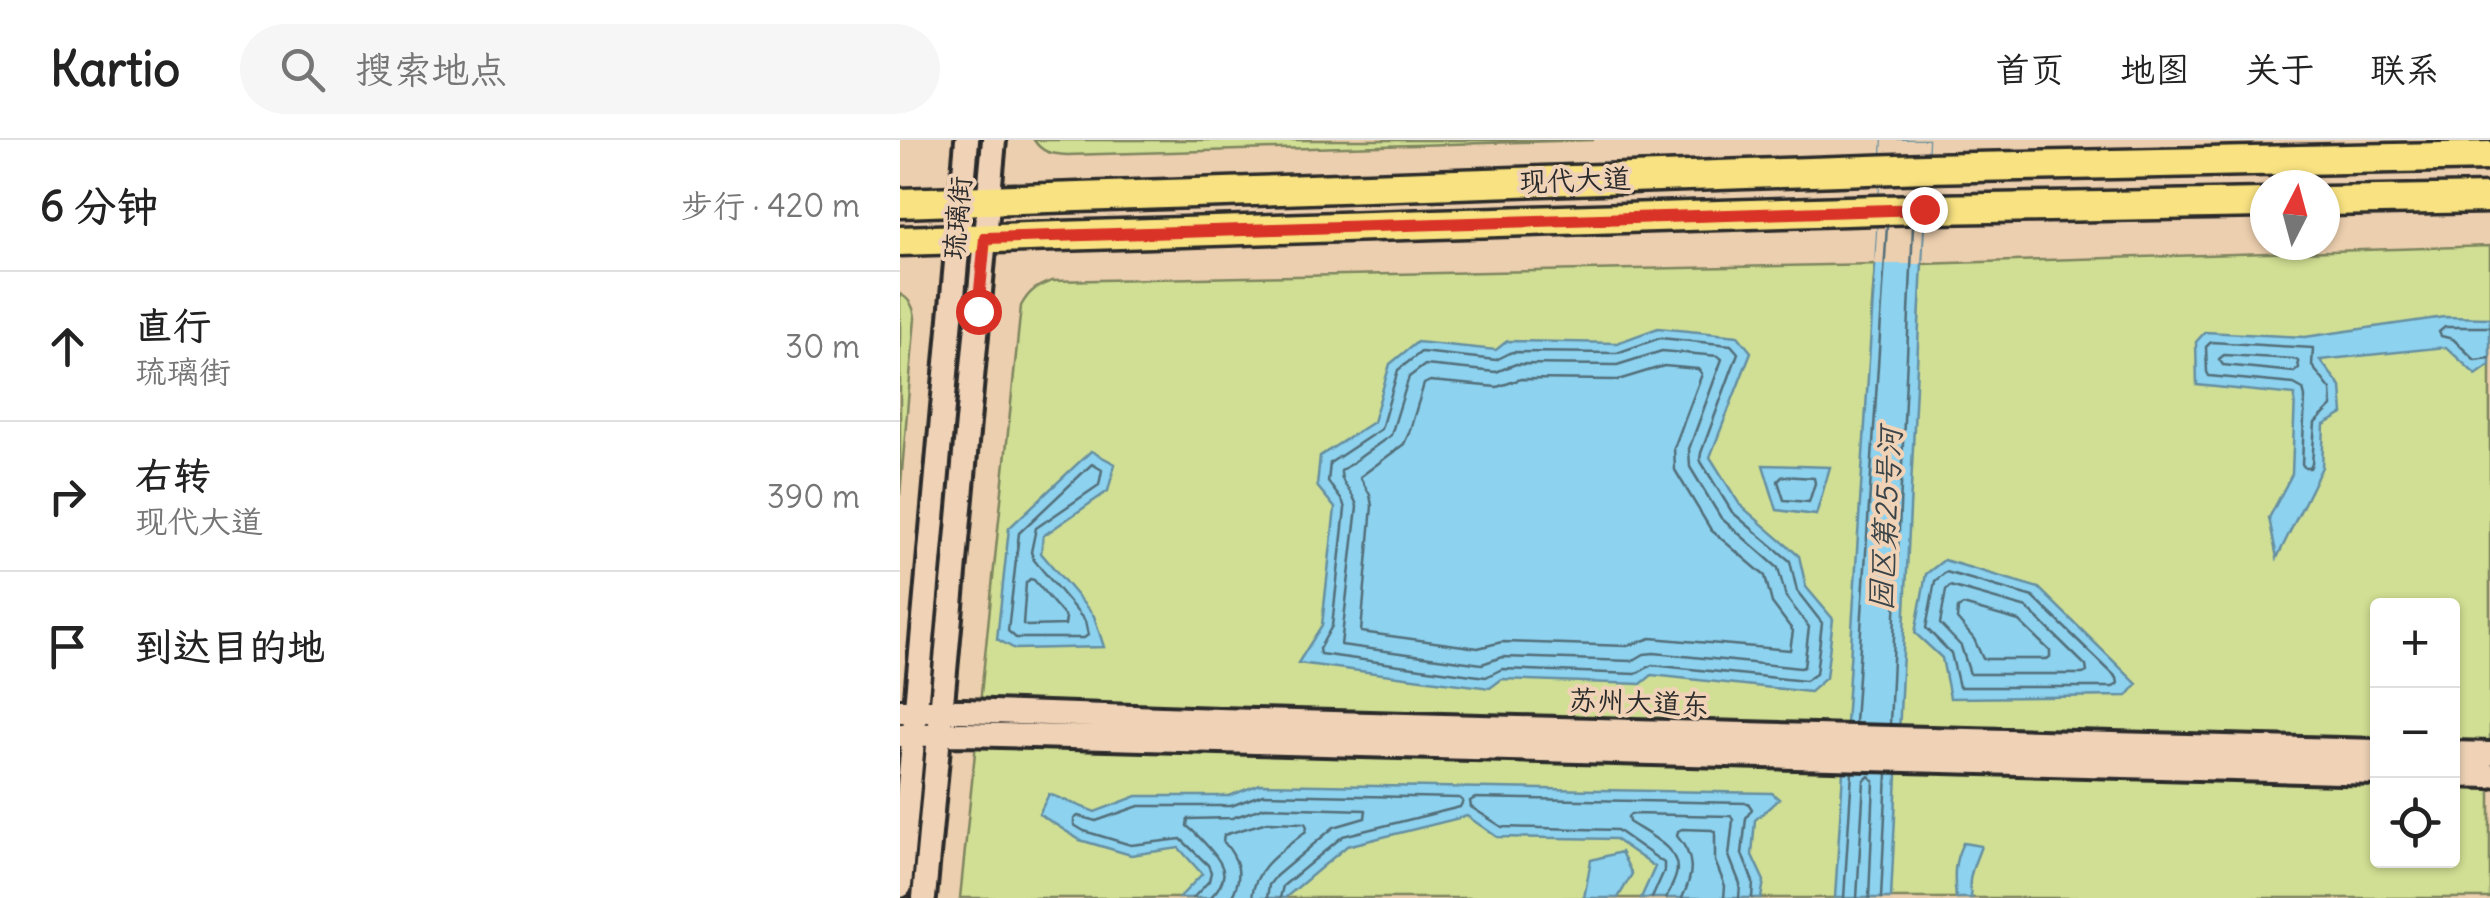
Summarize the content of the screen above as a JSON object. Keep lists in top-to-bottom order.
{
  "streets": {
    "main road": ["现代大道", "琉璃街", "苏州大道东"]
  },
  "crossings": [
    ["现代大道", "琉璃街"],
    ["琉璃街", "苏州大道东"]
  ],
  "water": ["园区第25号河"],
  "north": "top",
  "page": {
    "header": "Kartio",
    "search": "搜索地点",
    "nav": [
      "首页",
      "地图",
      "关于",
      "联系"
    ],
    "heading": ["6 分钟", "步行 · 420 m"],
    "list": [
      ["直行", "琉璃街", "30 m"],
      ["右转", "现代大道", "390 m"],
      "到达目的地"
    ],
    "map_buttons": ["+", "−"]
  }
}
